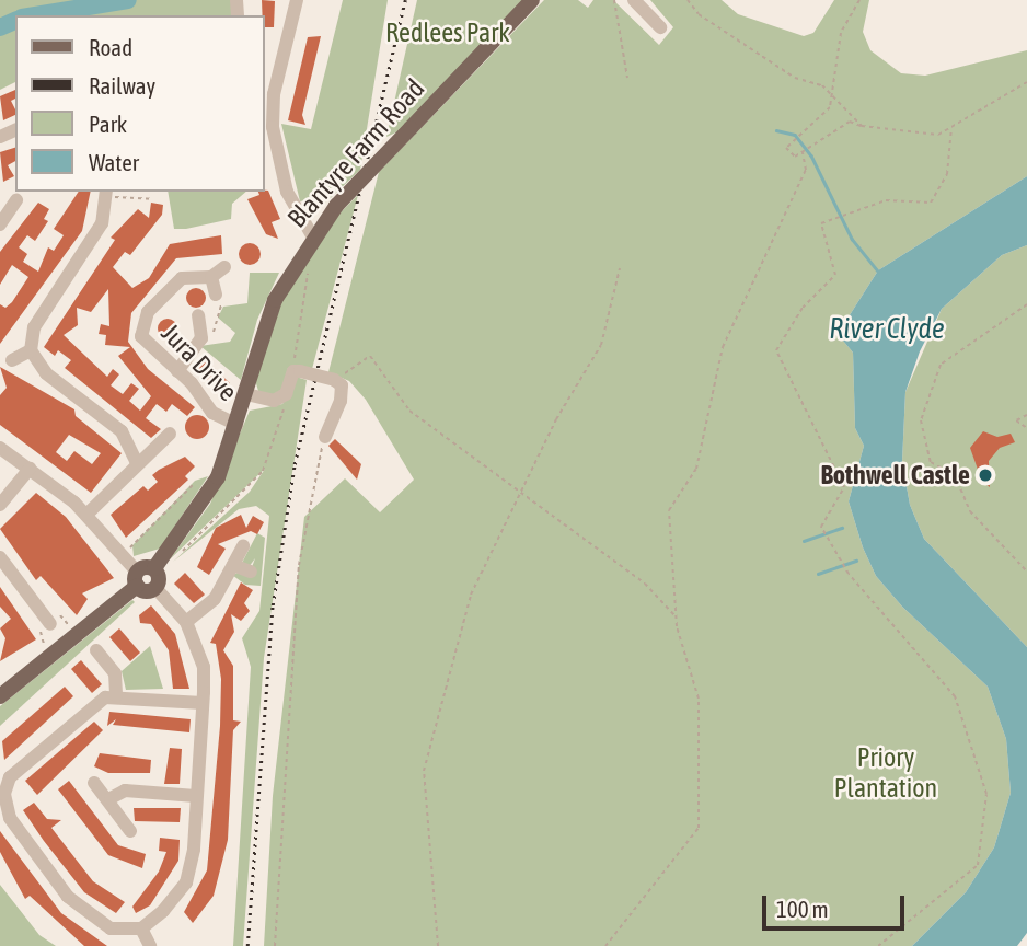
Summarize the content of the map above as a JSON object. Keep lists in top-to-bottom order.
{
  "streets": {
    "main road": ["Blantyre Farm Road"],
    "street": ["Jura Drive"]
  },
  "crossings": [
    ["Blantyre Farm Road", "Jura Drive"]
  ],
  "water": ["River Clyde"],
  "parks": ["Redlees Park", "Priory Plantation"],
  "places": ["Bothwell Castle"],
  "legend": [
    "Road",
    "Railway",
    "Park",
    "Water"
  ],
  "scale_bar": "100 m"
}
